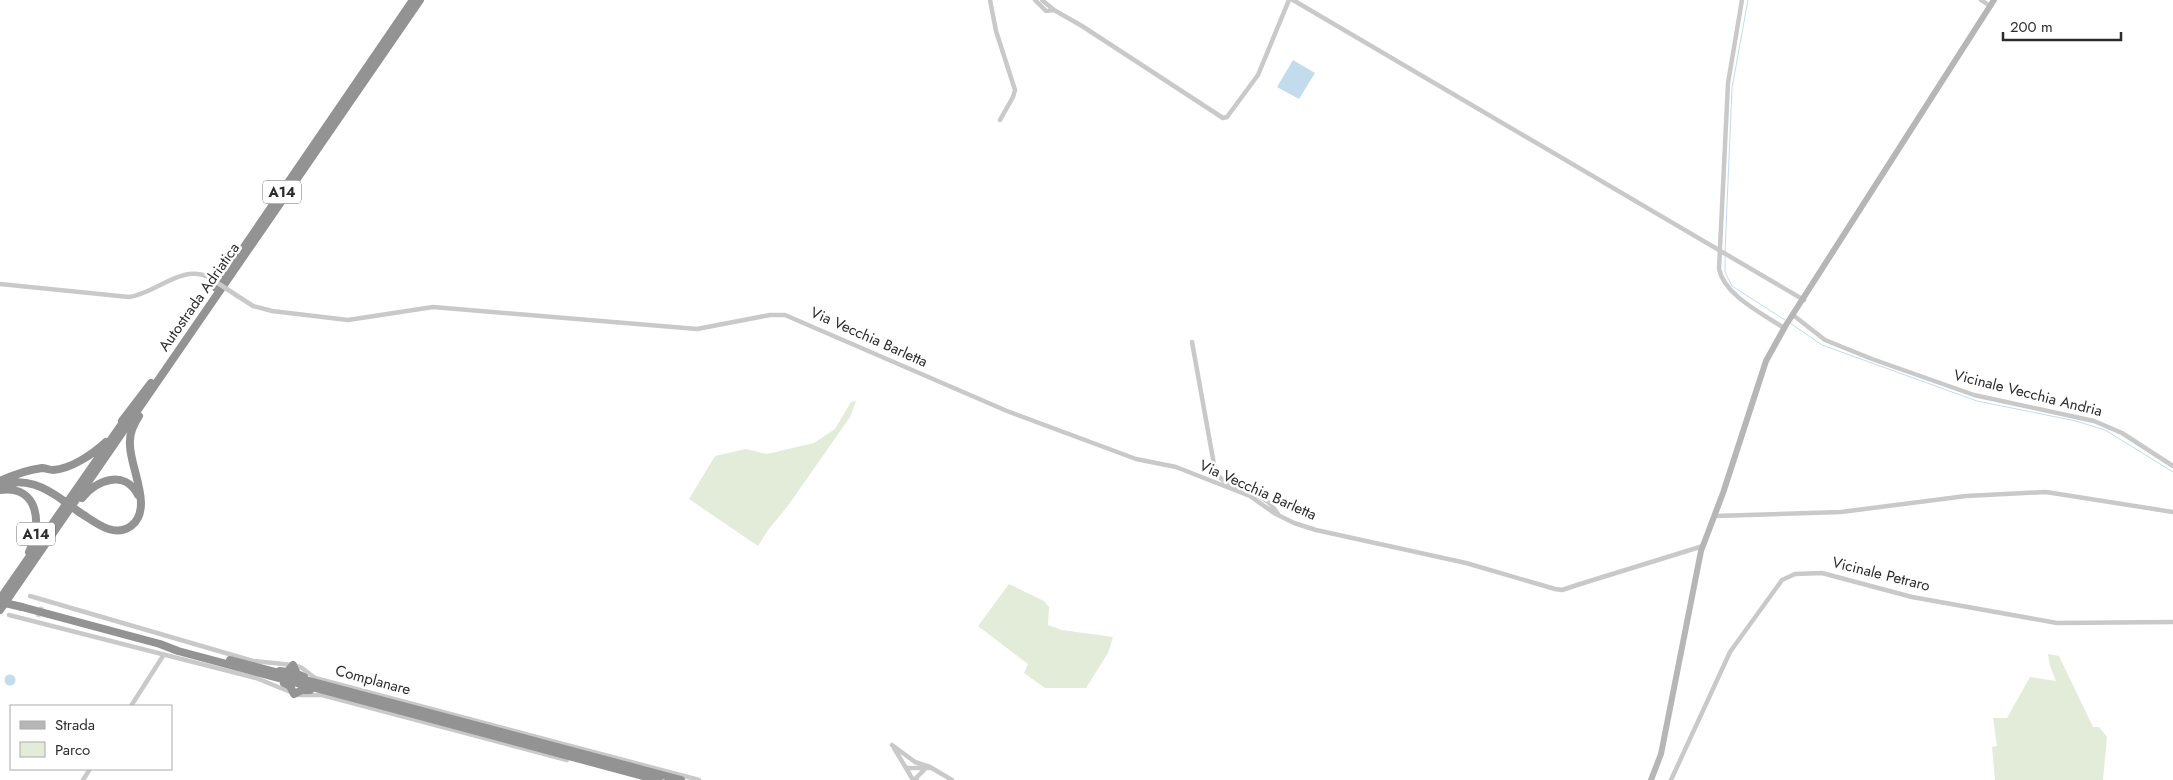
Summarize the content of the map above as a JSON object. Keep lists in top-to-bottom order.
{
  "streets": {
    "highway": ["A14", "Autostrada Adriatica"],
    "street": [
      "Via Vecchia Barletta",
      "Vicinale Vecchia Andria",
      "Vicinale Petraro",
      "Complanare"
    ]
  },
  "crossings": [
    ["A14", "Autostrada Adriatica"]
  ],
  "legend": ["Strada", "Parco"],
  "scale_bar": "200 m"
}
